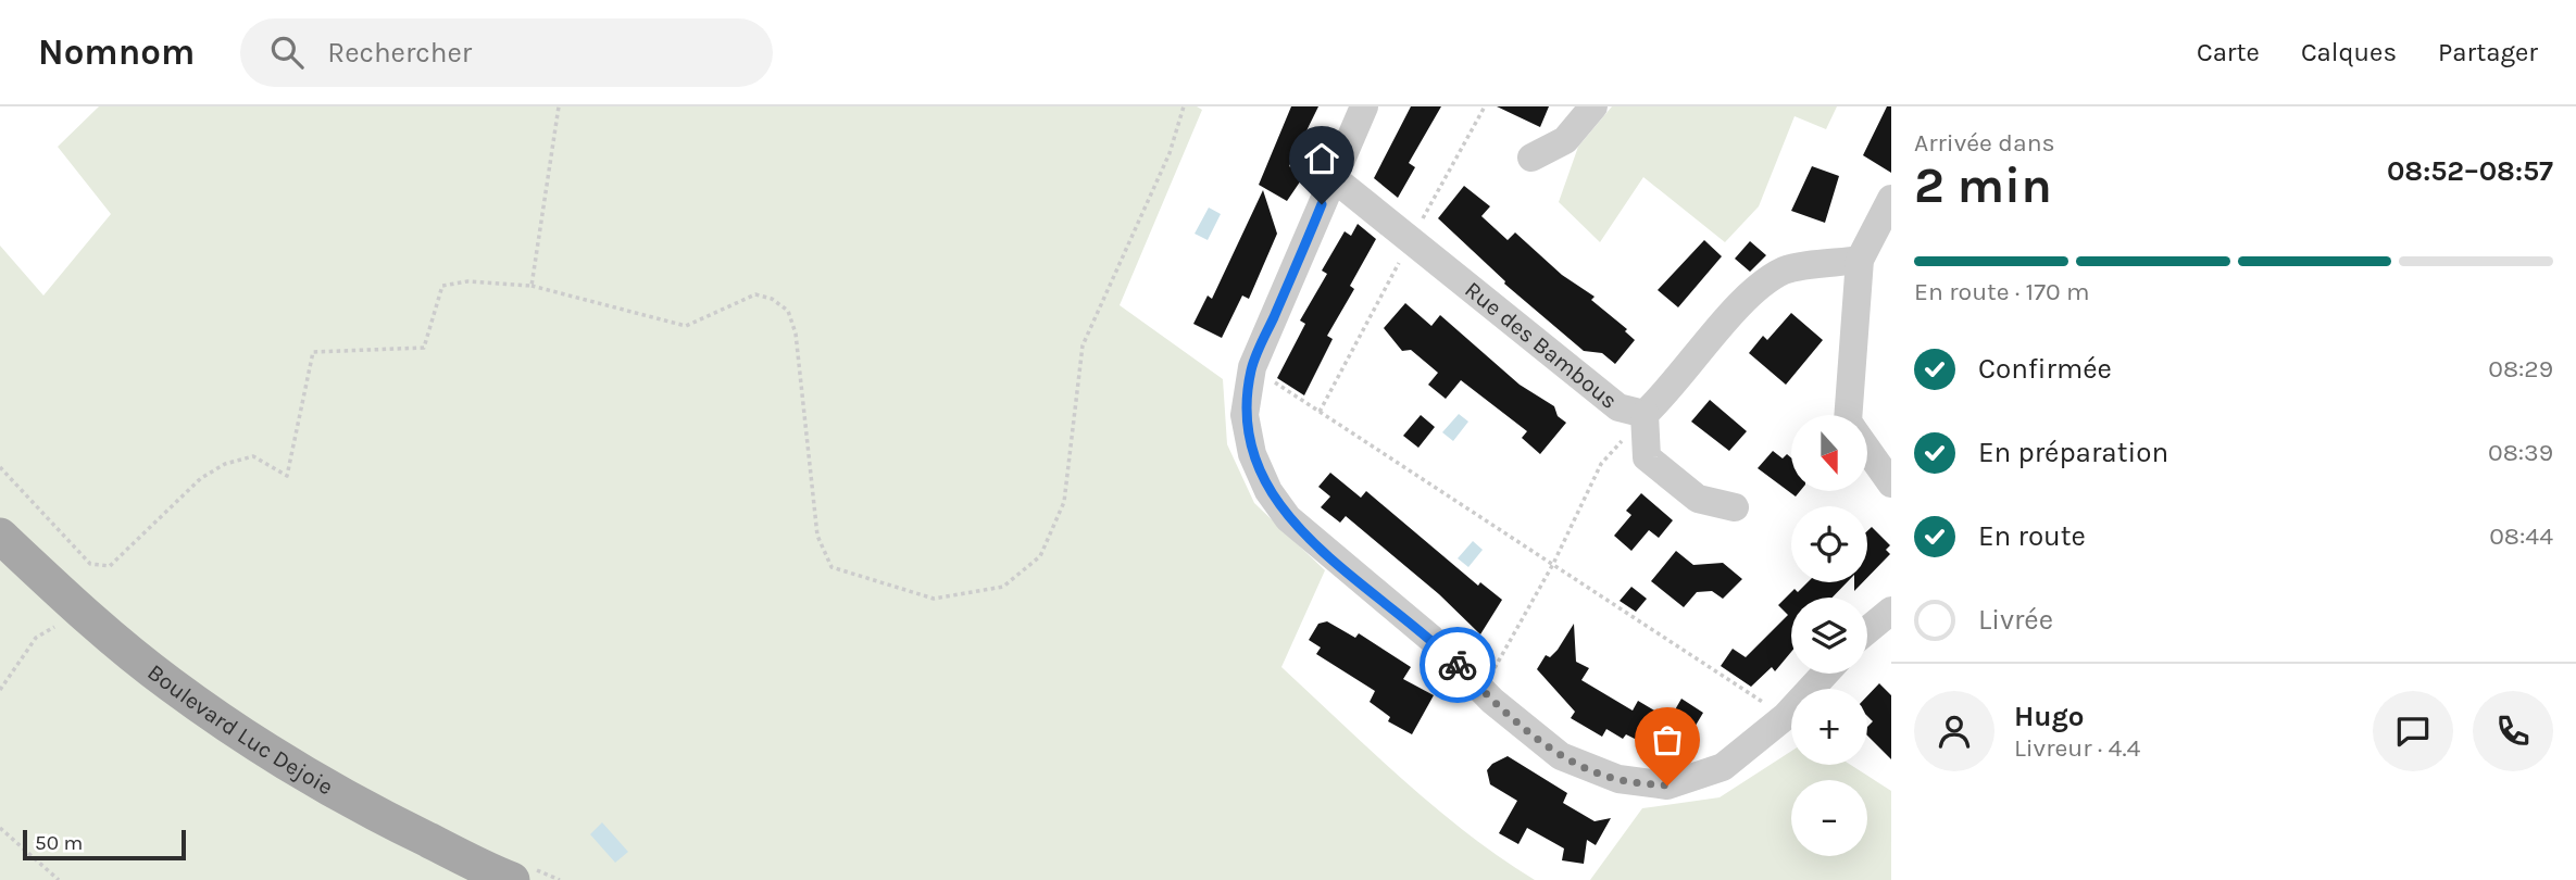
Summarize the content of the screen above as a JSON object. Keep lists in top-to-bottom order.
{
  "streets": {
    "main road": ["Boulevard Luc Dejoie"],
    "street": ["Rue des Bambous"]
  },
  "scale_bar": "50 m",
  "north": "bottom",
  "page": {
    "header": "Nomnom",
    "search": "Rechercher",
    "nav": ["Carte", "Calques", "Partager"],
    "heading": ["2 min", "Arrivée dans", "08:52–08:57"],
    "panel": ["Hugo", "Livreur · 4.4"],
    "bar": "En route · 170 m",
    "list": [
      ["Confirmée", "08:29"],
      ["En préparation", "08:39"],
      ["En route", "08:44"],
      "Livrée"
    ],
    "map_buttons": ["+", "−"],
    "scale": "50 m"
  }
}
